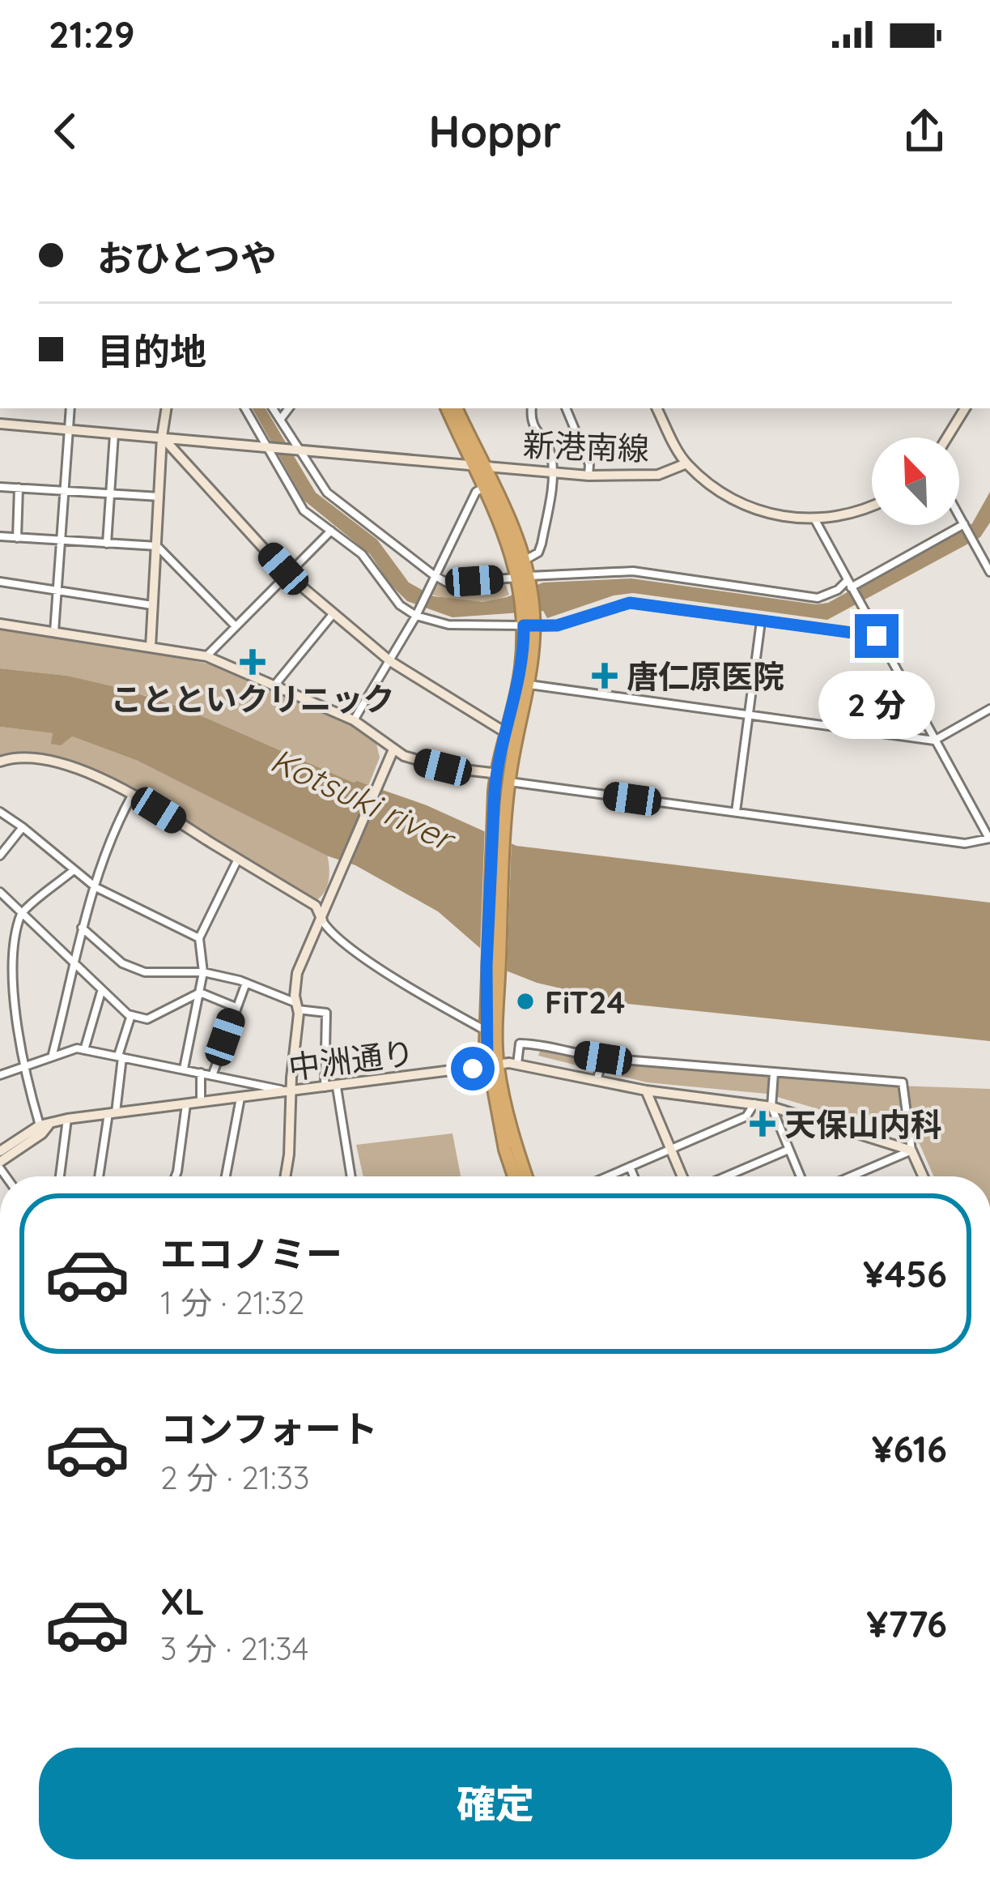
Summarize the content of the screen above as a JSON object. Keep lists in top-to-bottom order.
{
  "streets": {
    "street": ["新港南線", "中洲通り"]
  },
  "water": ["Kotsuki river"],
  "places": {
    "health": ["ことといクリニック", "唐仁原医院", "天保山内科"],
    "other": ["FiT24"]
  },
  "north": "top left",
  "page": {
    "status": "21:29",
    "header": "Hoppr",
    "banner": ["おひとつや", "目的地"],
    "bubble": "2 分",
    "list": [
      {
        "name": "エコノミー",
        "note": "1 分 · 21:32",
        "value": "¥456"
      },
      {
        "name": "コンフォート",
        "note": "2 分 · 21:33",
        "value": "¥616"
      },
      {
        "name": "XL",
        "note": "3 分 · 21:34",
        "value": "¥776"
      }
    ],
    "buttons": "確定"
  }
}
